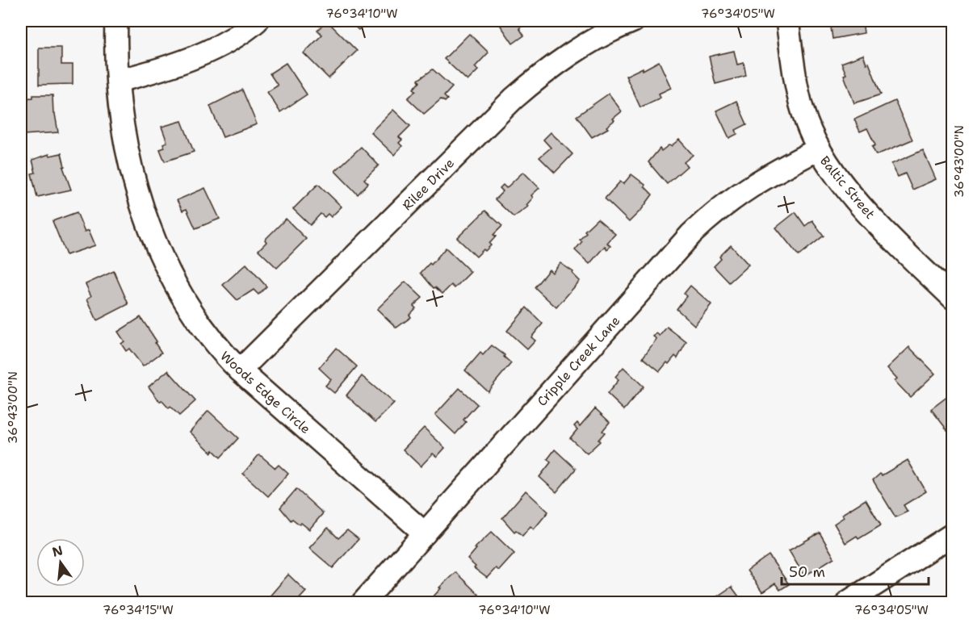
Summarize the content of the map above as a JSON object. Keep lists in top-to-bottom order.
{
  "streets": {
    "street": [
      "Rilee Drive",
      "Baltic Street",
      "Cripple Creek Lane",
      "Woods Edge Circle"
    ]
  },
  "crossings": [
    ["Rilee Drive", "Woods Edge Circle"],
    ["Baltic Street", "Cripple Creek Lane"],
    ["Cripple Creek Lane", "Woods Edge Circle"]
  ],
  "scale_bar": "50 m",
  "north": "top",
  "coordinates": [
    "76°34'10\"W",
    "76°34'05\"W",
    "36°43'00\"N",
    "76°34'15\"W"
  ]
}
